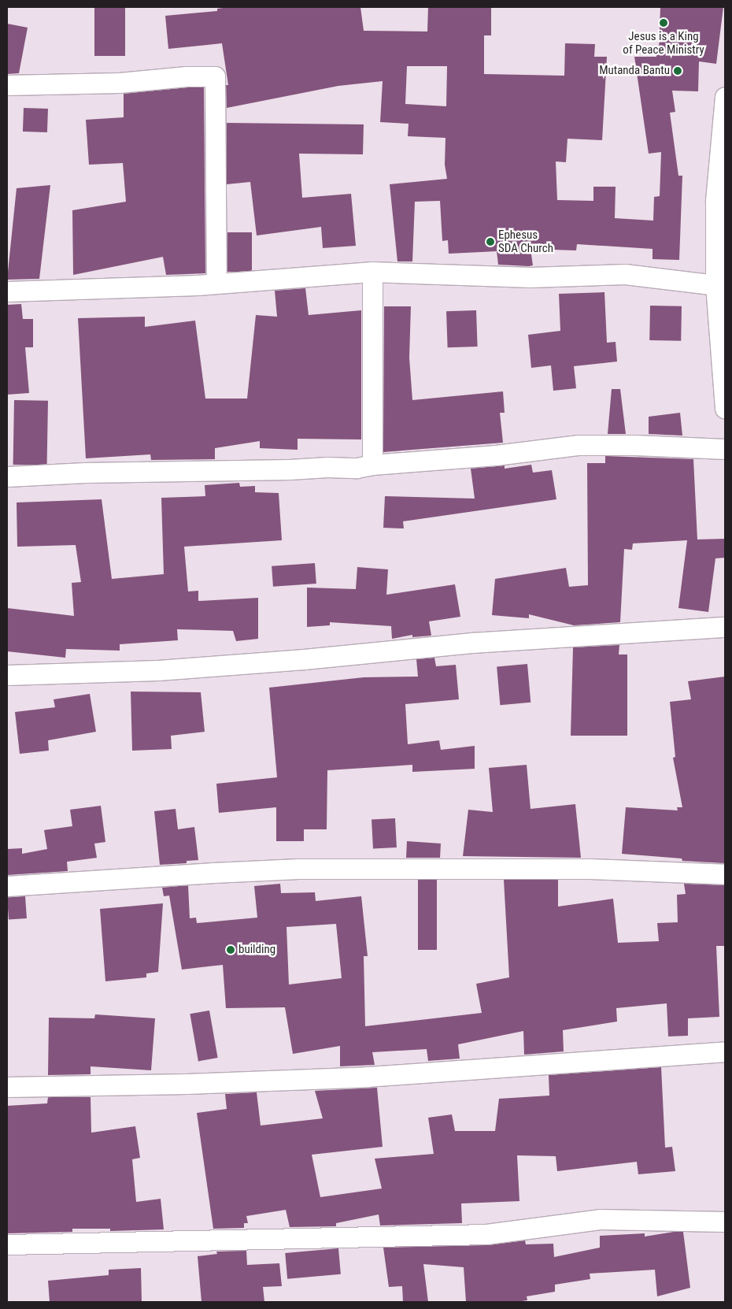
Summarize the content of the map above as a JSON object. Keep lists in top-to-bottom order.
{
  "places": [
    "Jesus is a King of Peace Ministry",
    "Mutanda Bantu",
    "Ephesus SDA Church",
    "building"
  ]
}
